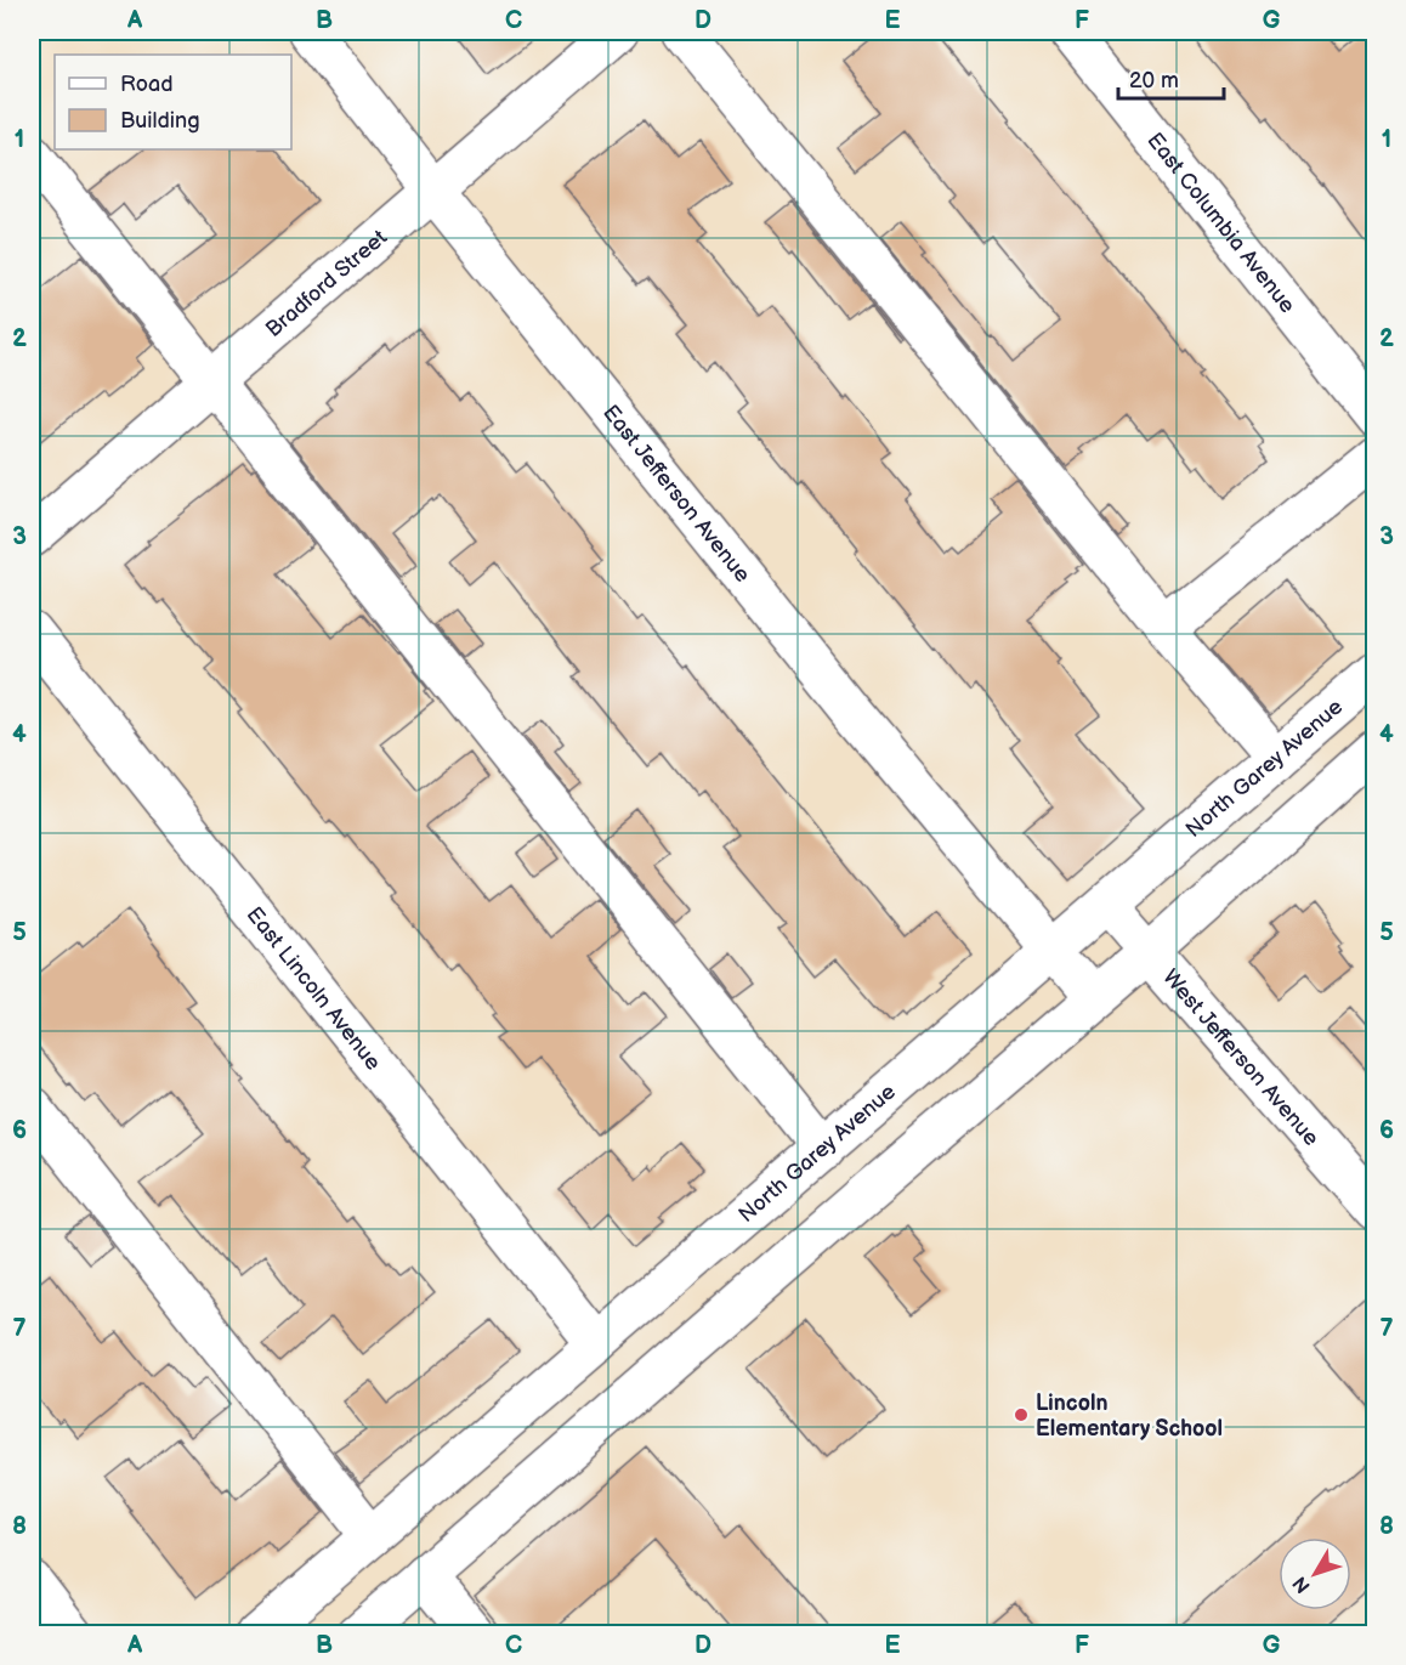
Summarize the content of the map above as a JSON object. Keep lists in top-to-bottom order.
{
  "streets": {
    "street": [
      "East Columbia Avenue",
      "Bradford Street",
      "East Jefferson Avenue",
      "North Garey Avenue",
      "East Lincoln Avenue",
      "West Jefferson Avenue"
    ]
  },
  "crossings": [
    ["Bradford Street", "East Jefferson Avenue"],
    ["East Jefferson Avenue", "North Garey Avenue"],
    ["North Garey Avenue", "East Lincoln Avenue"],
    ["North Garey Avenue", "West Jefferson Avenue"]
  ],
  "places": ["Lincoln Elementary School"],
  "legend": ["Road", "Building"],
  "scale_bar": "20 m",
  "north": "bottom left",
  "grid": {
    "columns": [
      "A",
      "B",
      "C",
      "D",
      "E",
      "F",
      "G"
    ],
    "rows": [
      "1",
      "2",
      "3",
      "4",
      "5",
      "6",
      "7",
      "8"
    ]
  }
}
